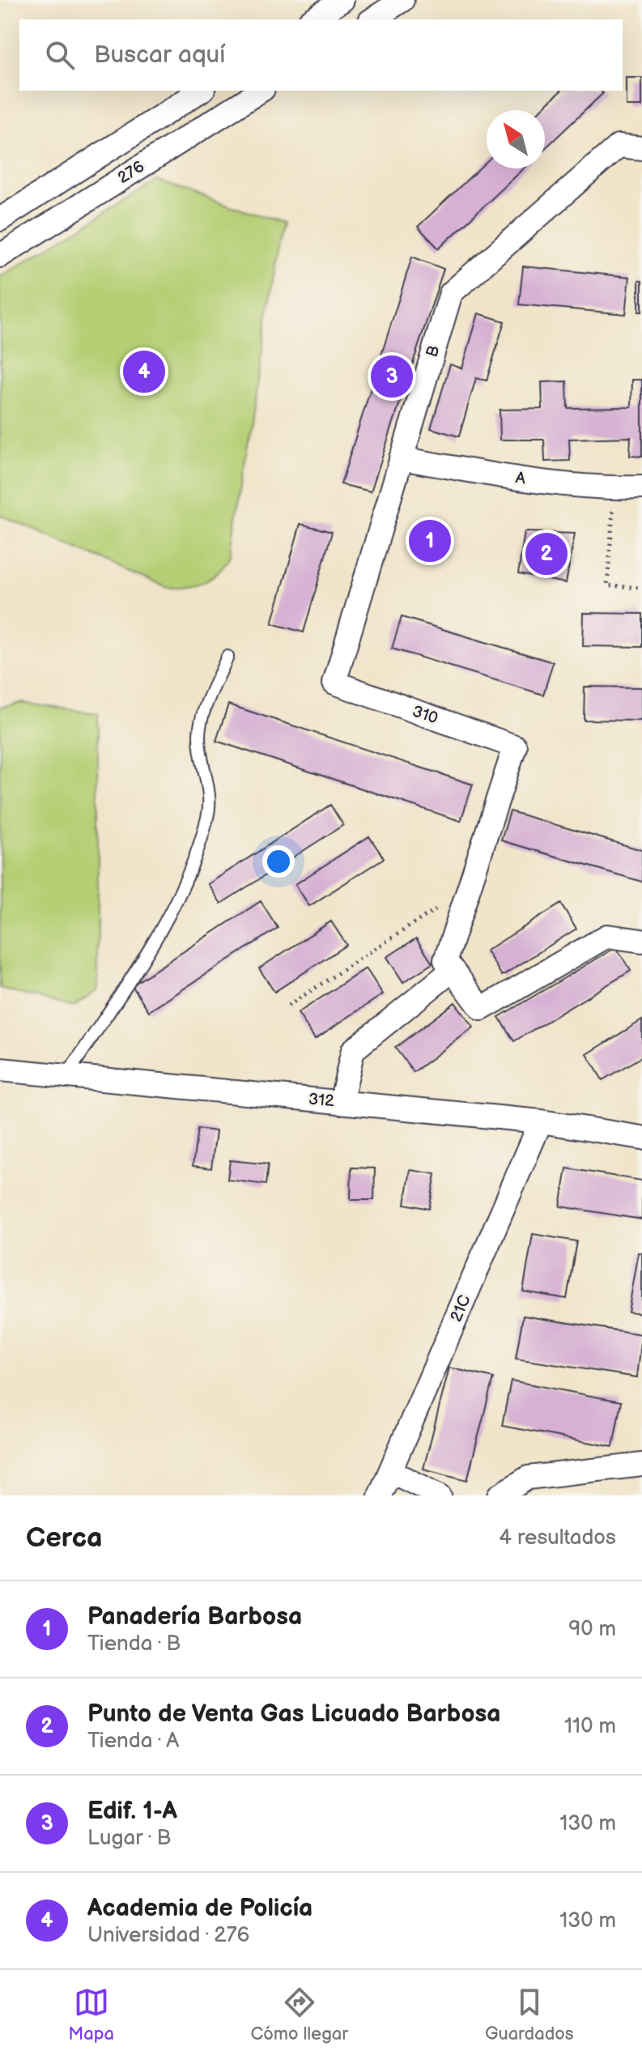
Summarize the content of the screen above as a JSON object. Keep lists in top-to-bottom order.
{
  "streets": {
    "street": [
      "276",
      "B",
      "A",
      "310",
      "312",
      "21C"
    ]
  },
  "crossings": [
    ["B", "A"],
    ["B", "310"],
    ["312", "21C"]
  ],
  "north": "top left",
  "page": {
    "search": "Buscar aquí",
    "pins": [
      "4",
      "3",
      "1",
      "2"
    ],
    "heading": ["Cerca", "4 resultados"],
    "list": [
      {
        "mark": "1",
        "name": "Panadería Barbosa",
        "note": "Tienda · B",
        "value": "90 m"
      },
      {
        "mark": "2",
        "name": "Punto de Venta Gas Licuado Barbosa",
        "note": "Tienda · A",
        "value": "110 m"
      },
      {
        "mark": "3",
        "name": "Edif. 1-A",
        "note": "Lugar · B",
        "value": "130 m"
      },
      {
        "mark": "4",
        "name": "Academia de Policía",
        "note": "Universidad · 276",
        "value": "130 m"
      }
    ],
    "nav": ["Mapa", "Cómo llegar", "Guardados"]
  }
}
